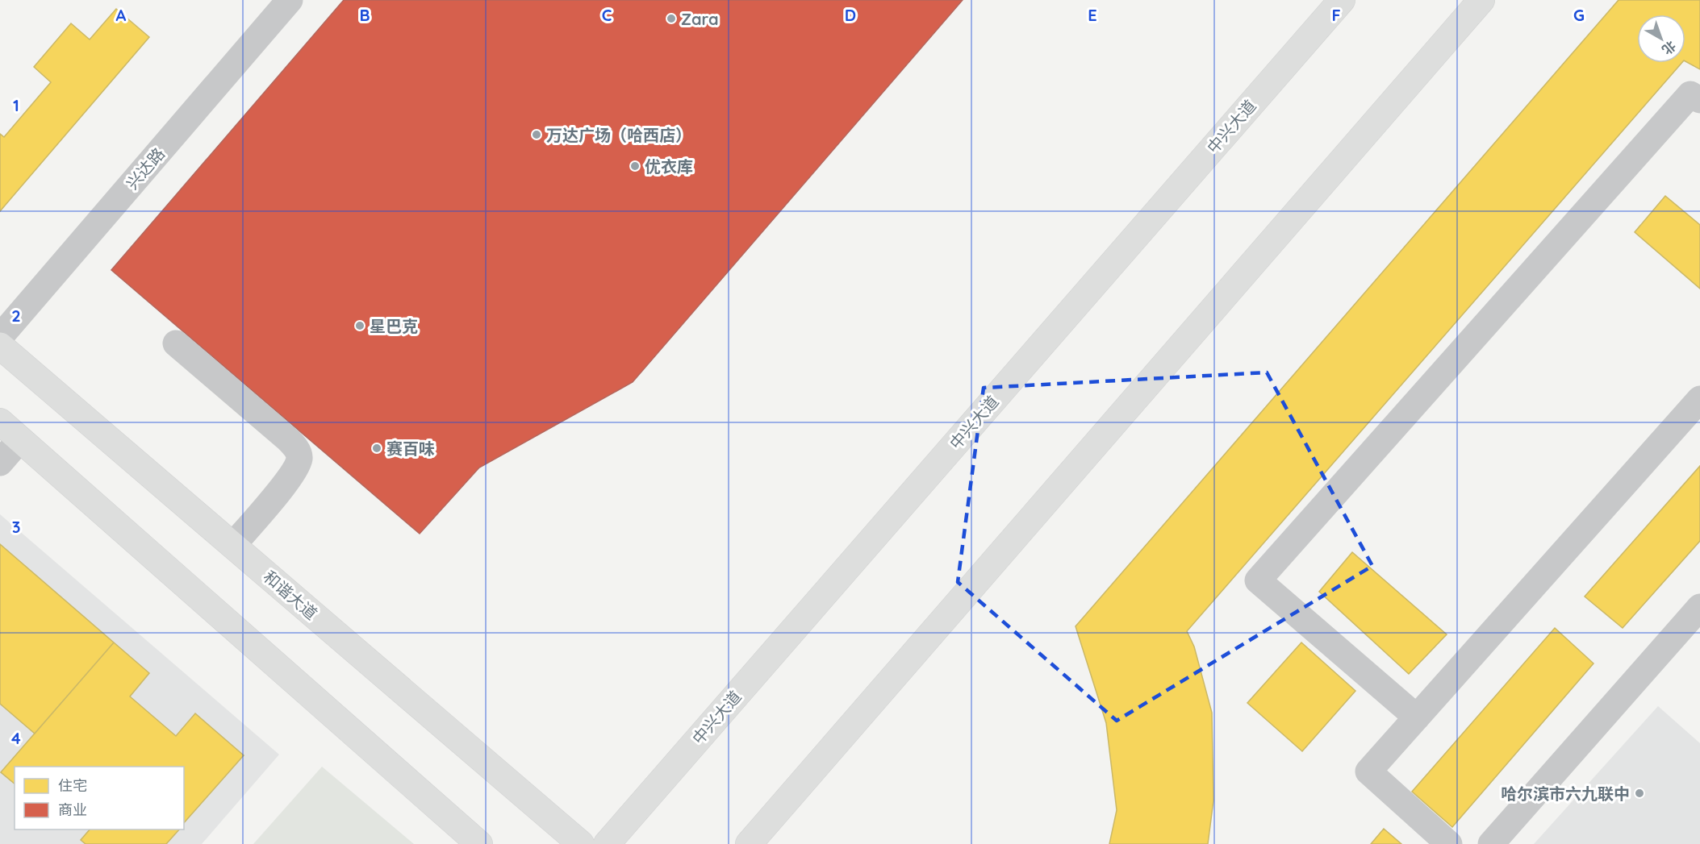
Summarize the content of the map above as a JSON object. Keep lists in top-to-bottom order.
{
  "streets": {
    "main road": ["中兴大道", "和谐大道"],
    "street": ["兴达路"]
  },
  "places": [
    "Zara",
    "万达广场（哈西店）",
    "优衣库",
    "星巴克",
    "赛百味",
    "哈尔滨市六九联中"
  ],
  "legend": ["住宅", "商业"],
  "north": "bottom right",
  "grid": {
    "columns": [
      "A",
      "B",
      "C",
      "D",
      "E",
      "F",
      "G"
    ],
    "rows": [
      "1",
      "2",
      "3",
      "4"
    ]
  }
}
